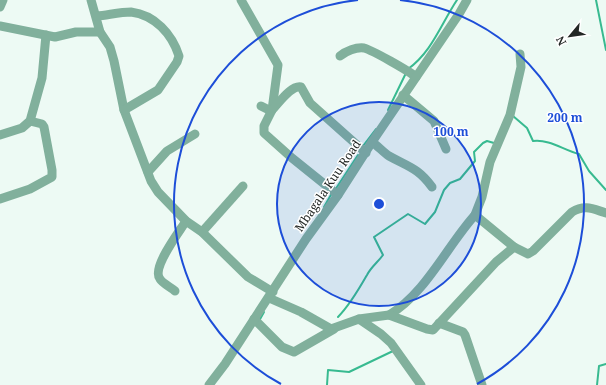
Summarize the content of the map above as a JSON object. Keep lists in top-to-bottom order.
{
  "streets": {
    "street": ["Mbagala Kuu Road"]
  },
  "north": "bottom left",
  "rings": ["200 m", "100 m"]
}
